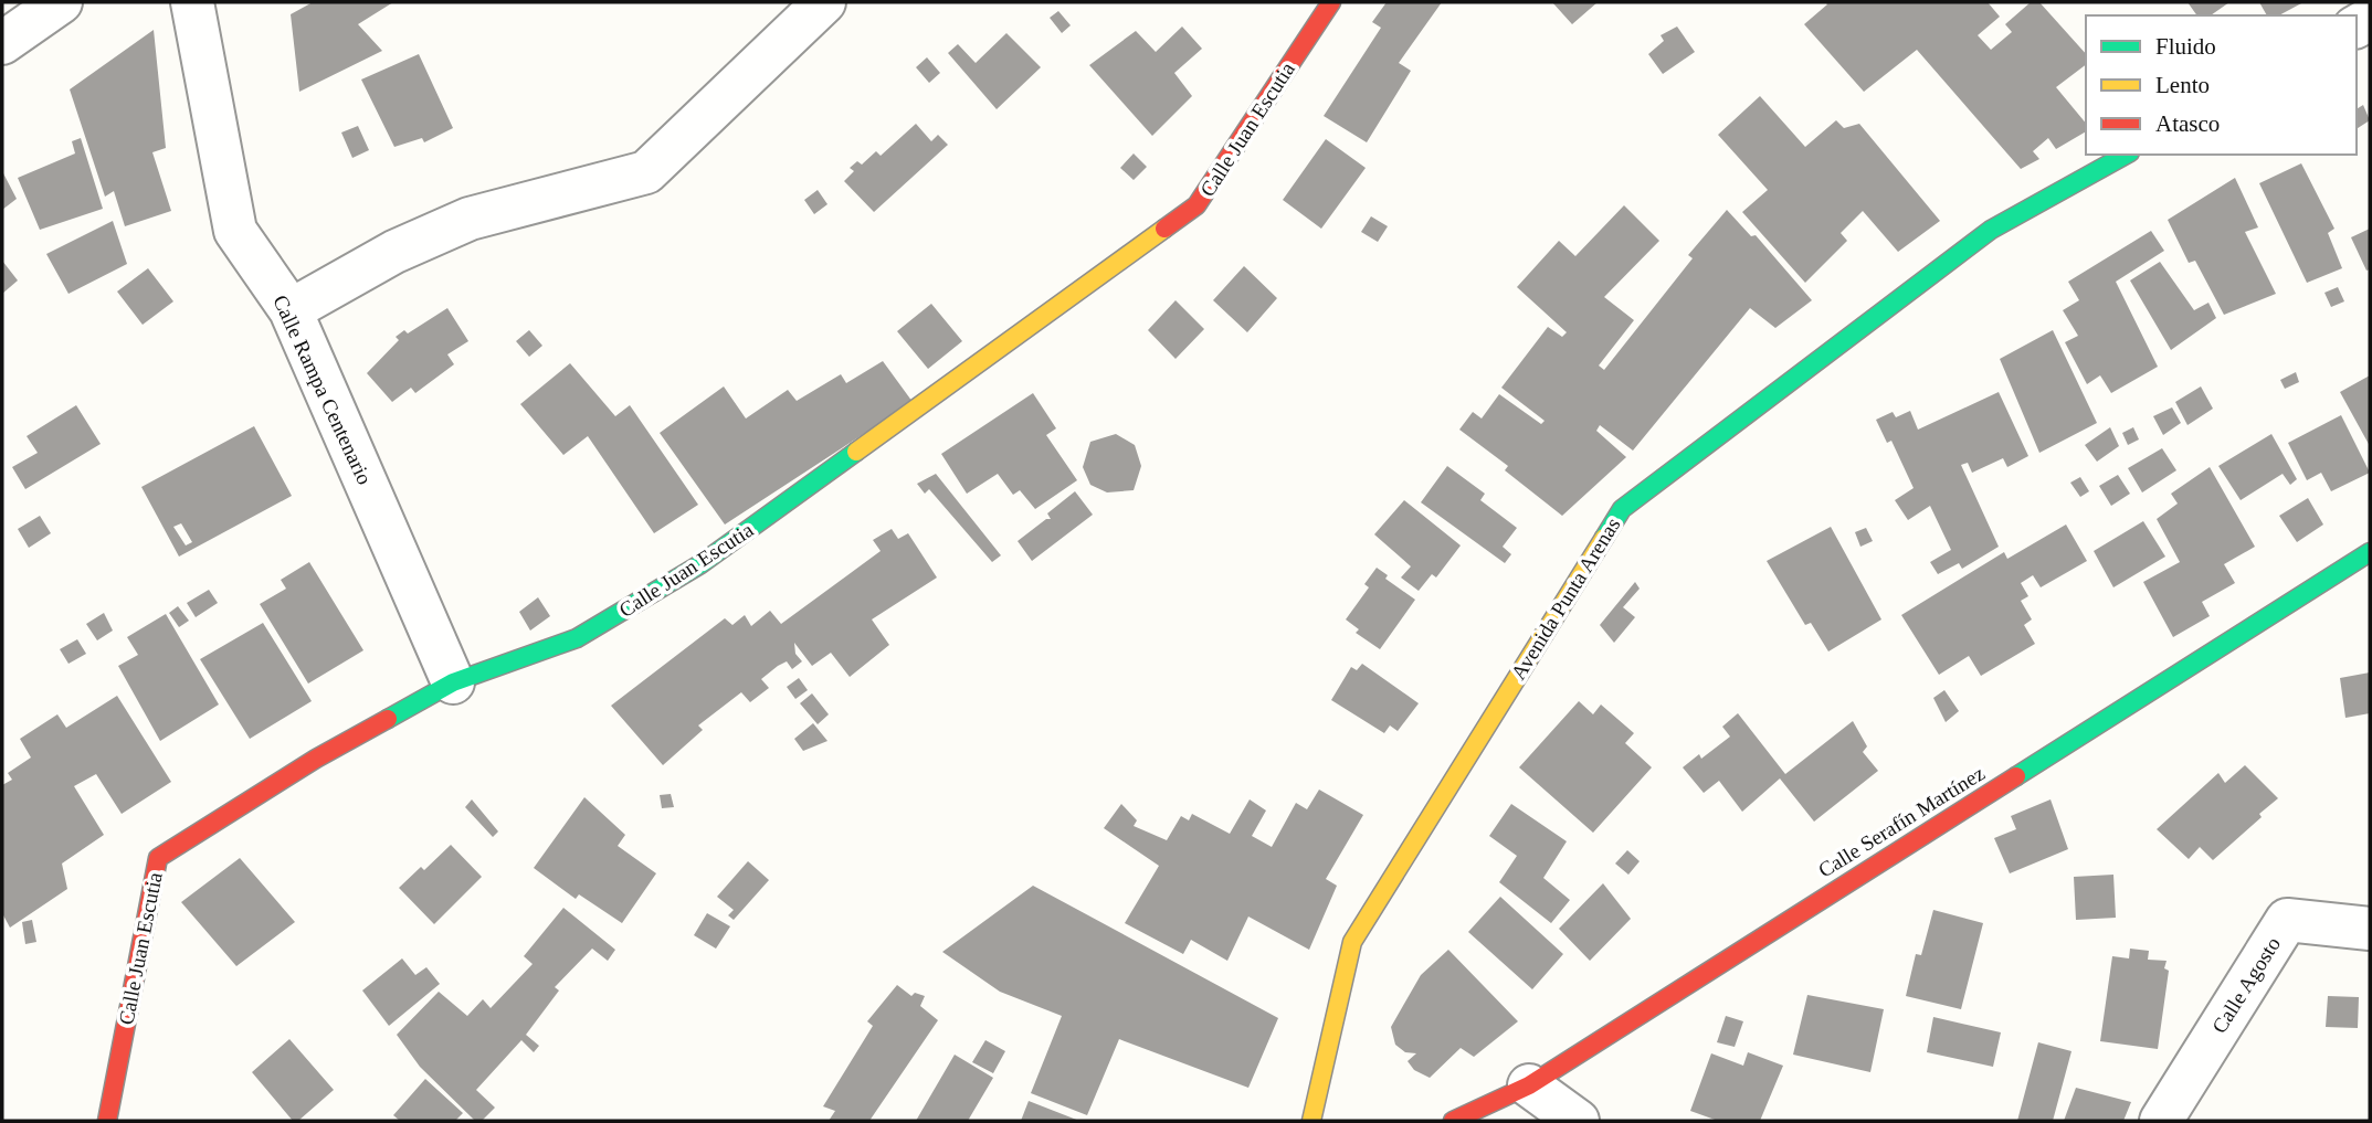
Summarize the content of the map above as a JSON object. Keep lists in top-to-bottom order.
{
  "streets": {
    "street": [
      "Calle Juan Escutia",
      "Calle Rampa Centenario",
      "Avenida Punta Arenas",
      "Calle Serafín Martínez",
      "Calle Agosto"
    ]
  },
  "crossings": [
    ["Calle Juan Escutia", "Calle Rampa Centenario"]
  ],
  "legend": ["Fluido", "Lento", "Atasco"]
}
